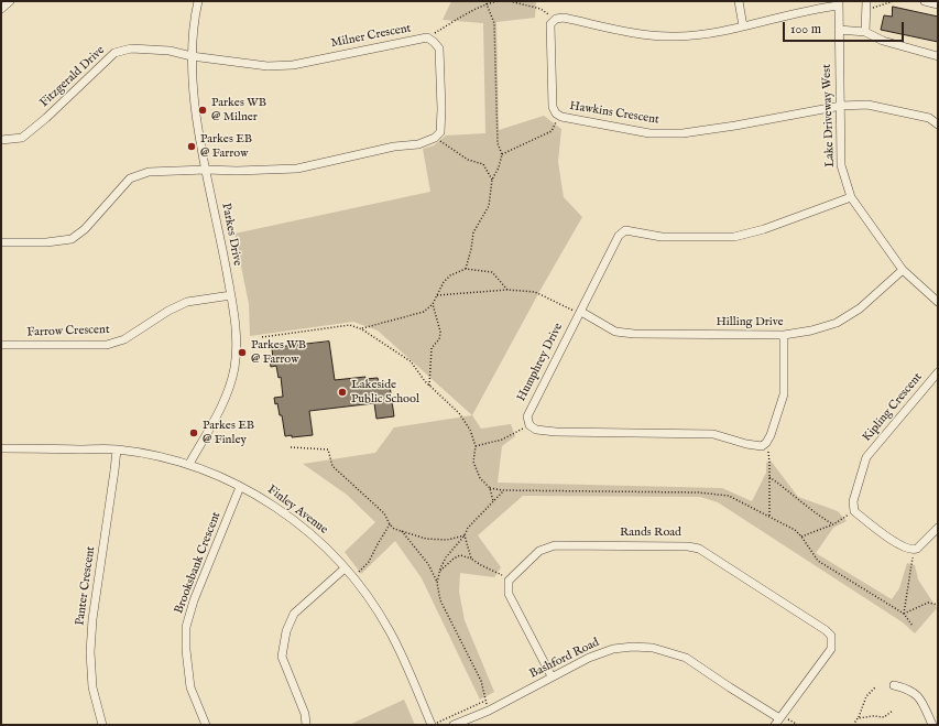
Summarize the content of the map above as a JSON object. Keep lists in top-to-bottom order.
{
  "streets": {
    "street": [
      "Milner Crescent",
      "Fitzgerald Drive",
      "Hawkins Crescent",
      "Lake Driveway West",
      "Parkes Drive",
      "Hilling Drive",
      "Farrow Crescent",
      "Humphrey Drive",
      "Kipling Crescent",
      "Finley Avenue",
      "Rands Road",
      "Brooksbank Crescent",
      "Panter Crescent",
      "Bashford Road"
    ]
  },
  "crossings": [
    ["Milner Crescent", "Fitzgerald Drive"],
    ["Milner Crescent", "Parkes Drive"],
    ["Fitzgerald Drive", "Parkes Drive"],
    ["Hawkins Crescent", "Lake Driveway West"],
    ["Lake Driveway West", "Hilling Drive"],
    ["Lake Driveway West", "Humphrey Drive"],
    ["Parkes Drive", "Farrow Crescent"],
    ["Parkes Drive", "Finley Avenue"],
    ["Hilling Drive", "Humphrey Drive"],
    ["Finley Avenue", "Brooksbank Crescent"],
    ["Finley Avenue", "Panter Crescent"],
    ["Rands Road", "Bashford Road"]
  ],
  "places": [
    "Parkes WB @ Milner",
    "Parkes EB @ Farrow",
    "Parkes WB @ Farrow",
    "Lakeside Public School",
    "Parkes EB @ Finley"
  ],
  "scale_bar": "100 m"
}
